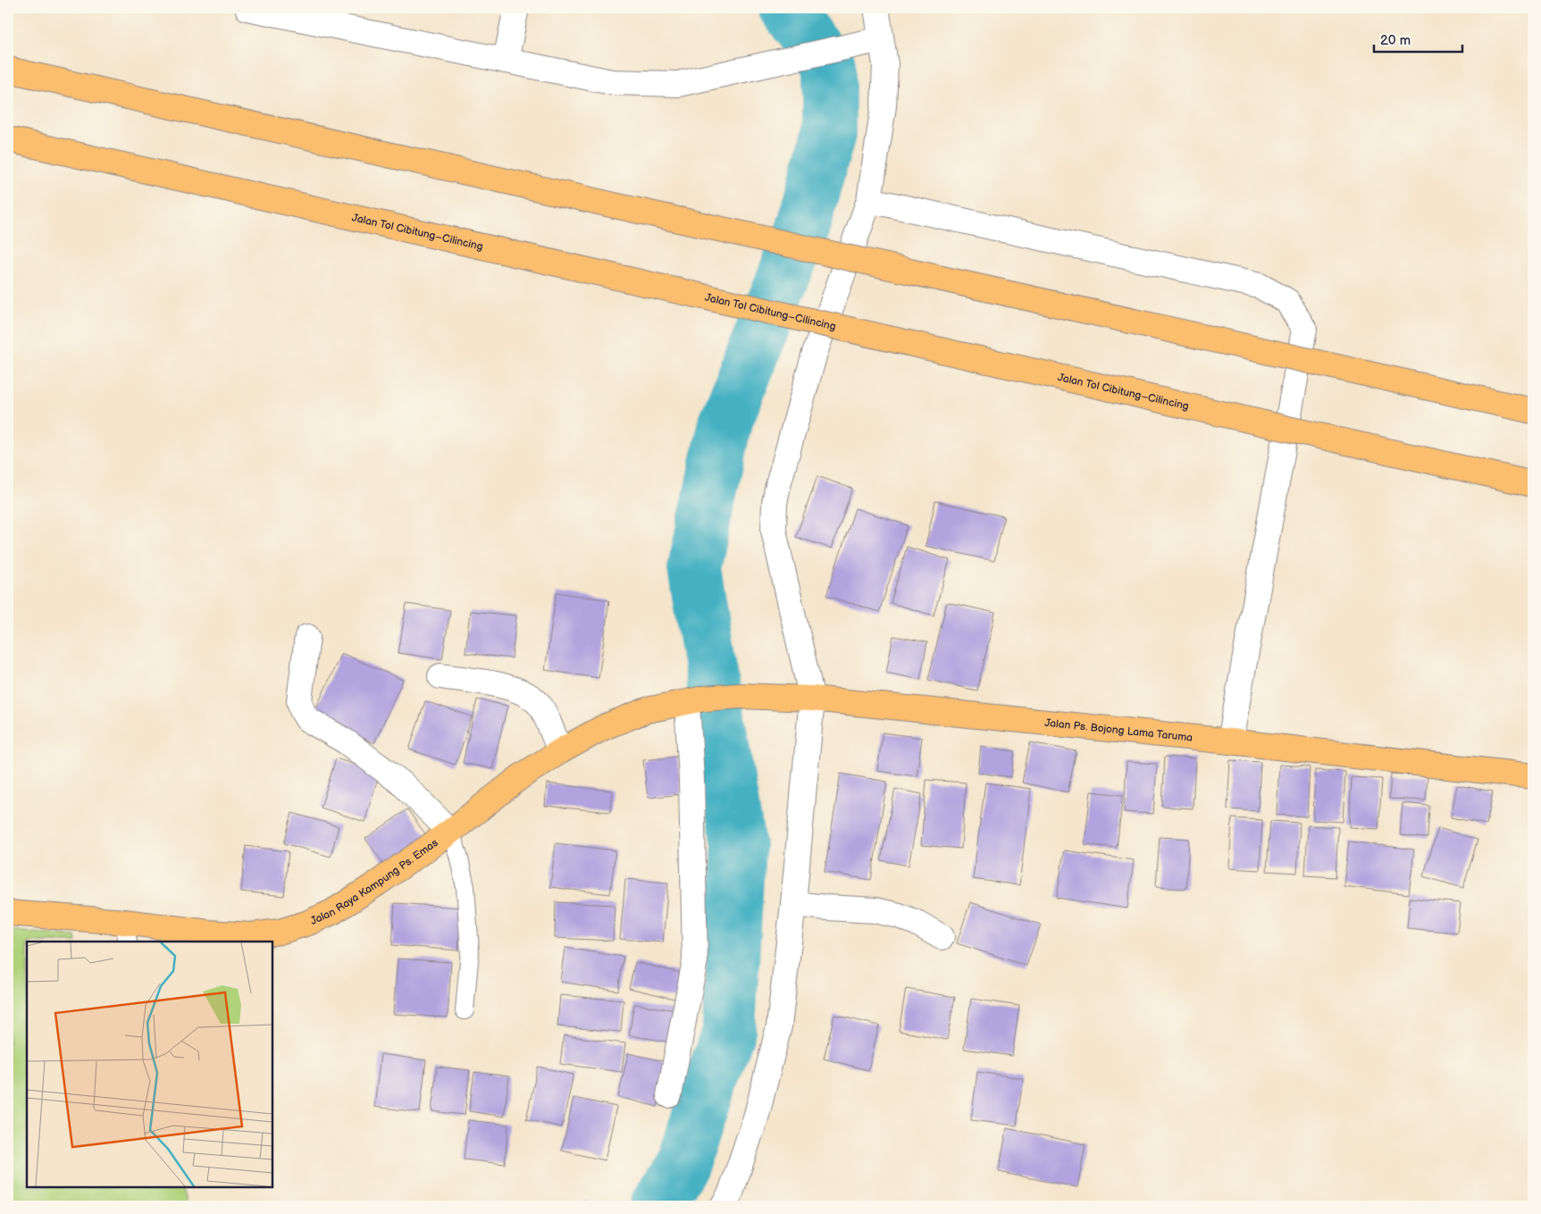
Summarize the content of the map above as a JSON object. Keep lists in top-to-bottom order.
{
  "streets": {
    "main road": ["Jalan Tol Cibitung–Cilincing", "Jalan Ps. Bojong Lama Taruma", "Jalan Raya Kampung Ps. Emas"]
  },
  "crossings": [
    ["Jalan Ps. Bojong Lama Taruma", "Jalan Raya Kampung Ps. Emas"]
  ],
  "scale_bar": "20 m"
}
